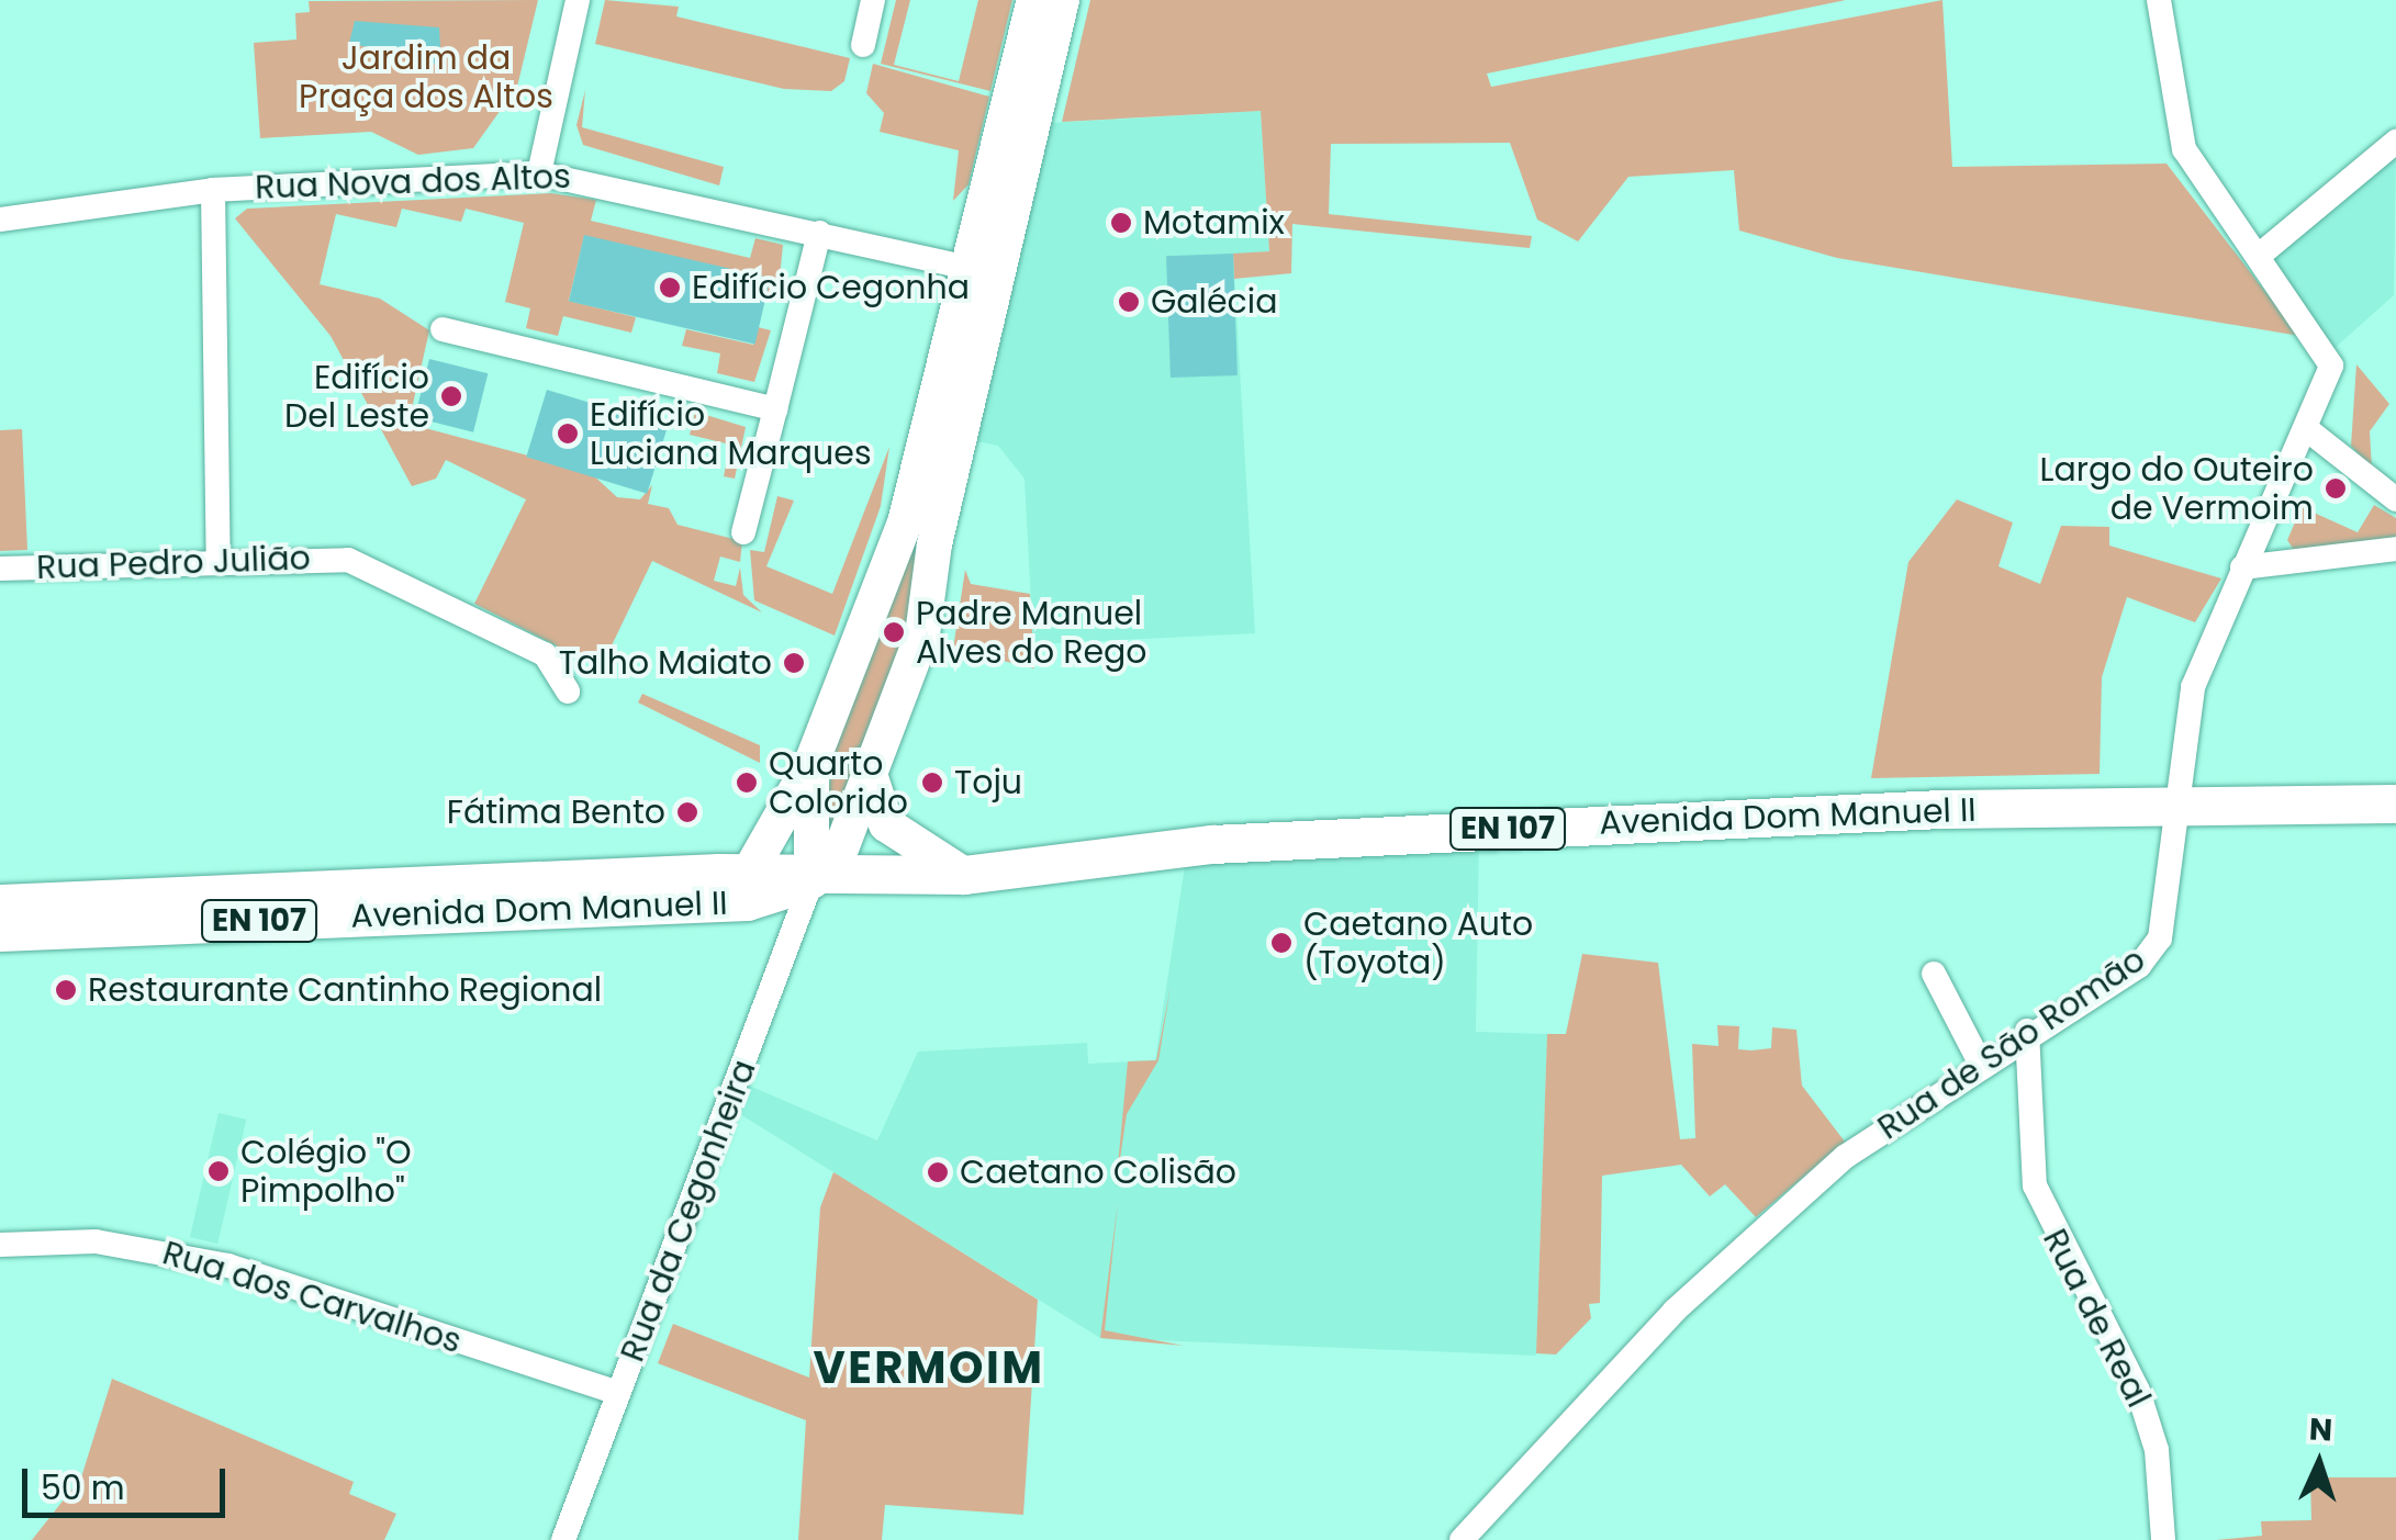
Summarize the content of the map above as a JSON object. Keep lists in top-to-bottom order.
{
  "streets": {
    "main road": ["Avenida Dom Manuel II", "EN 107"],
    "street": [
      "Rua Nova dos Altos",
      "Rua Pedro Julião",
      "Rua de São Romão",
      "Rua da Cegonheira",
      "Rua dos Carvalhos",
      "Rua de Real"
    ]
  },
  "crossings": [
    ["Avenida Dom Manuel II", "EN 107"],
    ["Avenida Dom Manuel II", "Rua de São Romão"],
    ["Avenida Dom Manuel II", "Rua da Cegonheira"],
    ["EN 107", "Rua de São Romão"],
    ["Rua de São Romão", "Rua de Real"],
    ["Rua da Cegonheira", "Rua dos Carvalhos"]
  ],
  "districts": ["VERMOIM"],
  "parks": ["Jardim da Praça dos Altos"],
  "places": [
    "Motamix",
    "Edifício Cegonha",
    "Galécia",
    "Edifício Del Leste",
    "Edifício Luciana Marques",
    "Largo do Outeiro de Vermoim",
    "Padre Manuel Alves do Rego",
    "Talho Maiato",
    "Quarto Colorido",
    "Toju",
    "Fátima Bento",
    "Caetano Auto (Toyota)",
    "Restaurante Cantinho Regional",
    "Colégio \"O Pimpolho\"",
    "Caetano Colisão"
  ],
  "scale_bar": "50 m",
  "north": "top"
}
